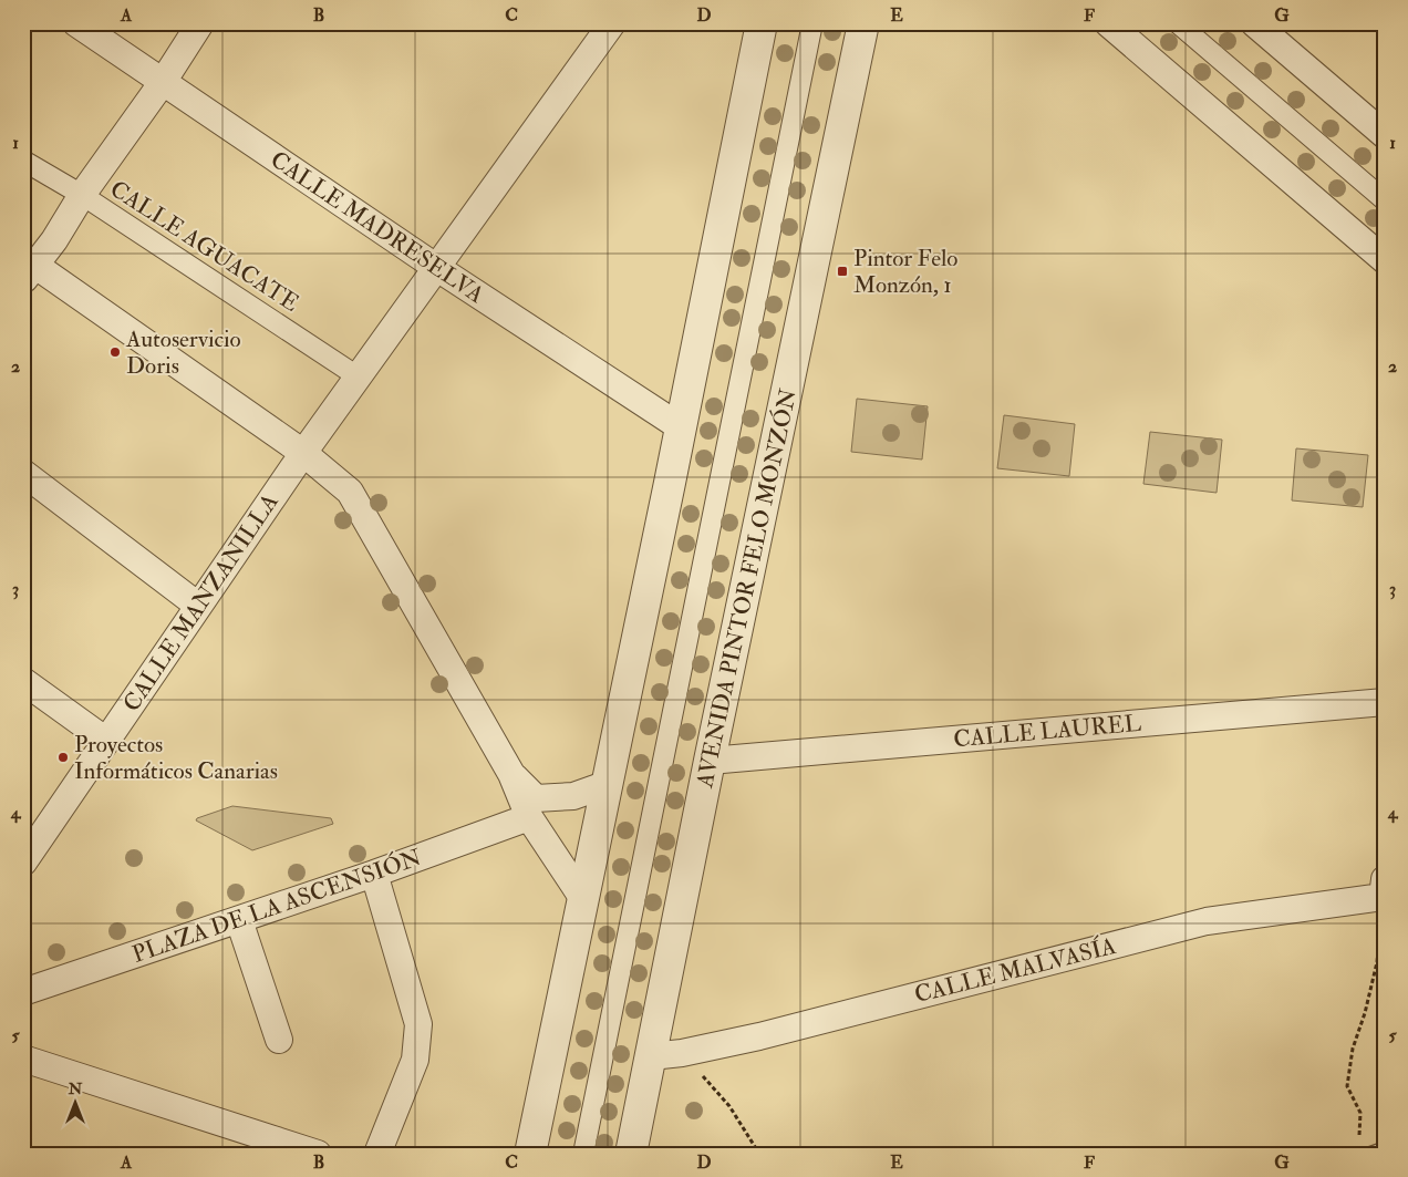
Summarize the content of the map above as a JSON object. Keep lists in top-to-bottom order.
{
  "streets": {
    "street": [
      "CALLE MADRESELVA",
      "CALLE AGUACATE",
      "AVENIDA PINTOR FELO MONZÓN",
      "CALLE MANZANILLA",
      "CALLE LAUREL",
      "PLAZA DE LA ASCENSIÓN",
      "CALLE MALVASÍA"
    ]
  },
  "crossings": [
    ["CALLE MADRESELVA", "CALLE MANZANILLA"],
    ["CALLE AGUACATE", "CALLE MANZANILLA"],
    ["AVENIDA PINTOR FELO MONZÓN", "CALLE LAUREL"],
    ["AVENIDA PINTOR FELO MONZÓN", "CALLE MALVASÍA"]
  ],
  "places": {
    "transit": ["Pintor Felo Monzón, 1"],
    "other": ["Autoservicio Doris", "Proyectos Informáticos Canarias"]
  },
  "north": "top",
  "grid": {
    "columns": [
      "A",
      "B",
      "C",
      "D",
      "E",
      "F",
      "G"
    ],
    "rows": [
      "1",
      "2",
      "3",
      "4",
      "5"
    ]
  }
}
